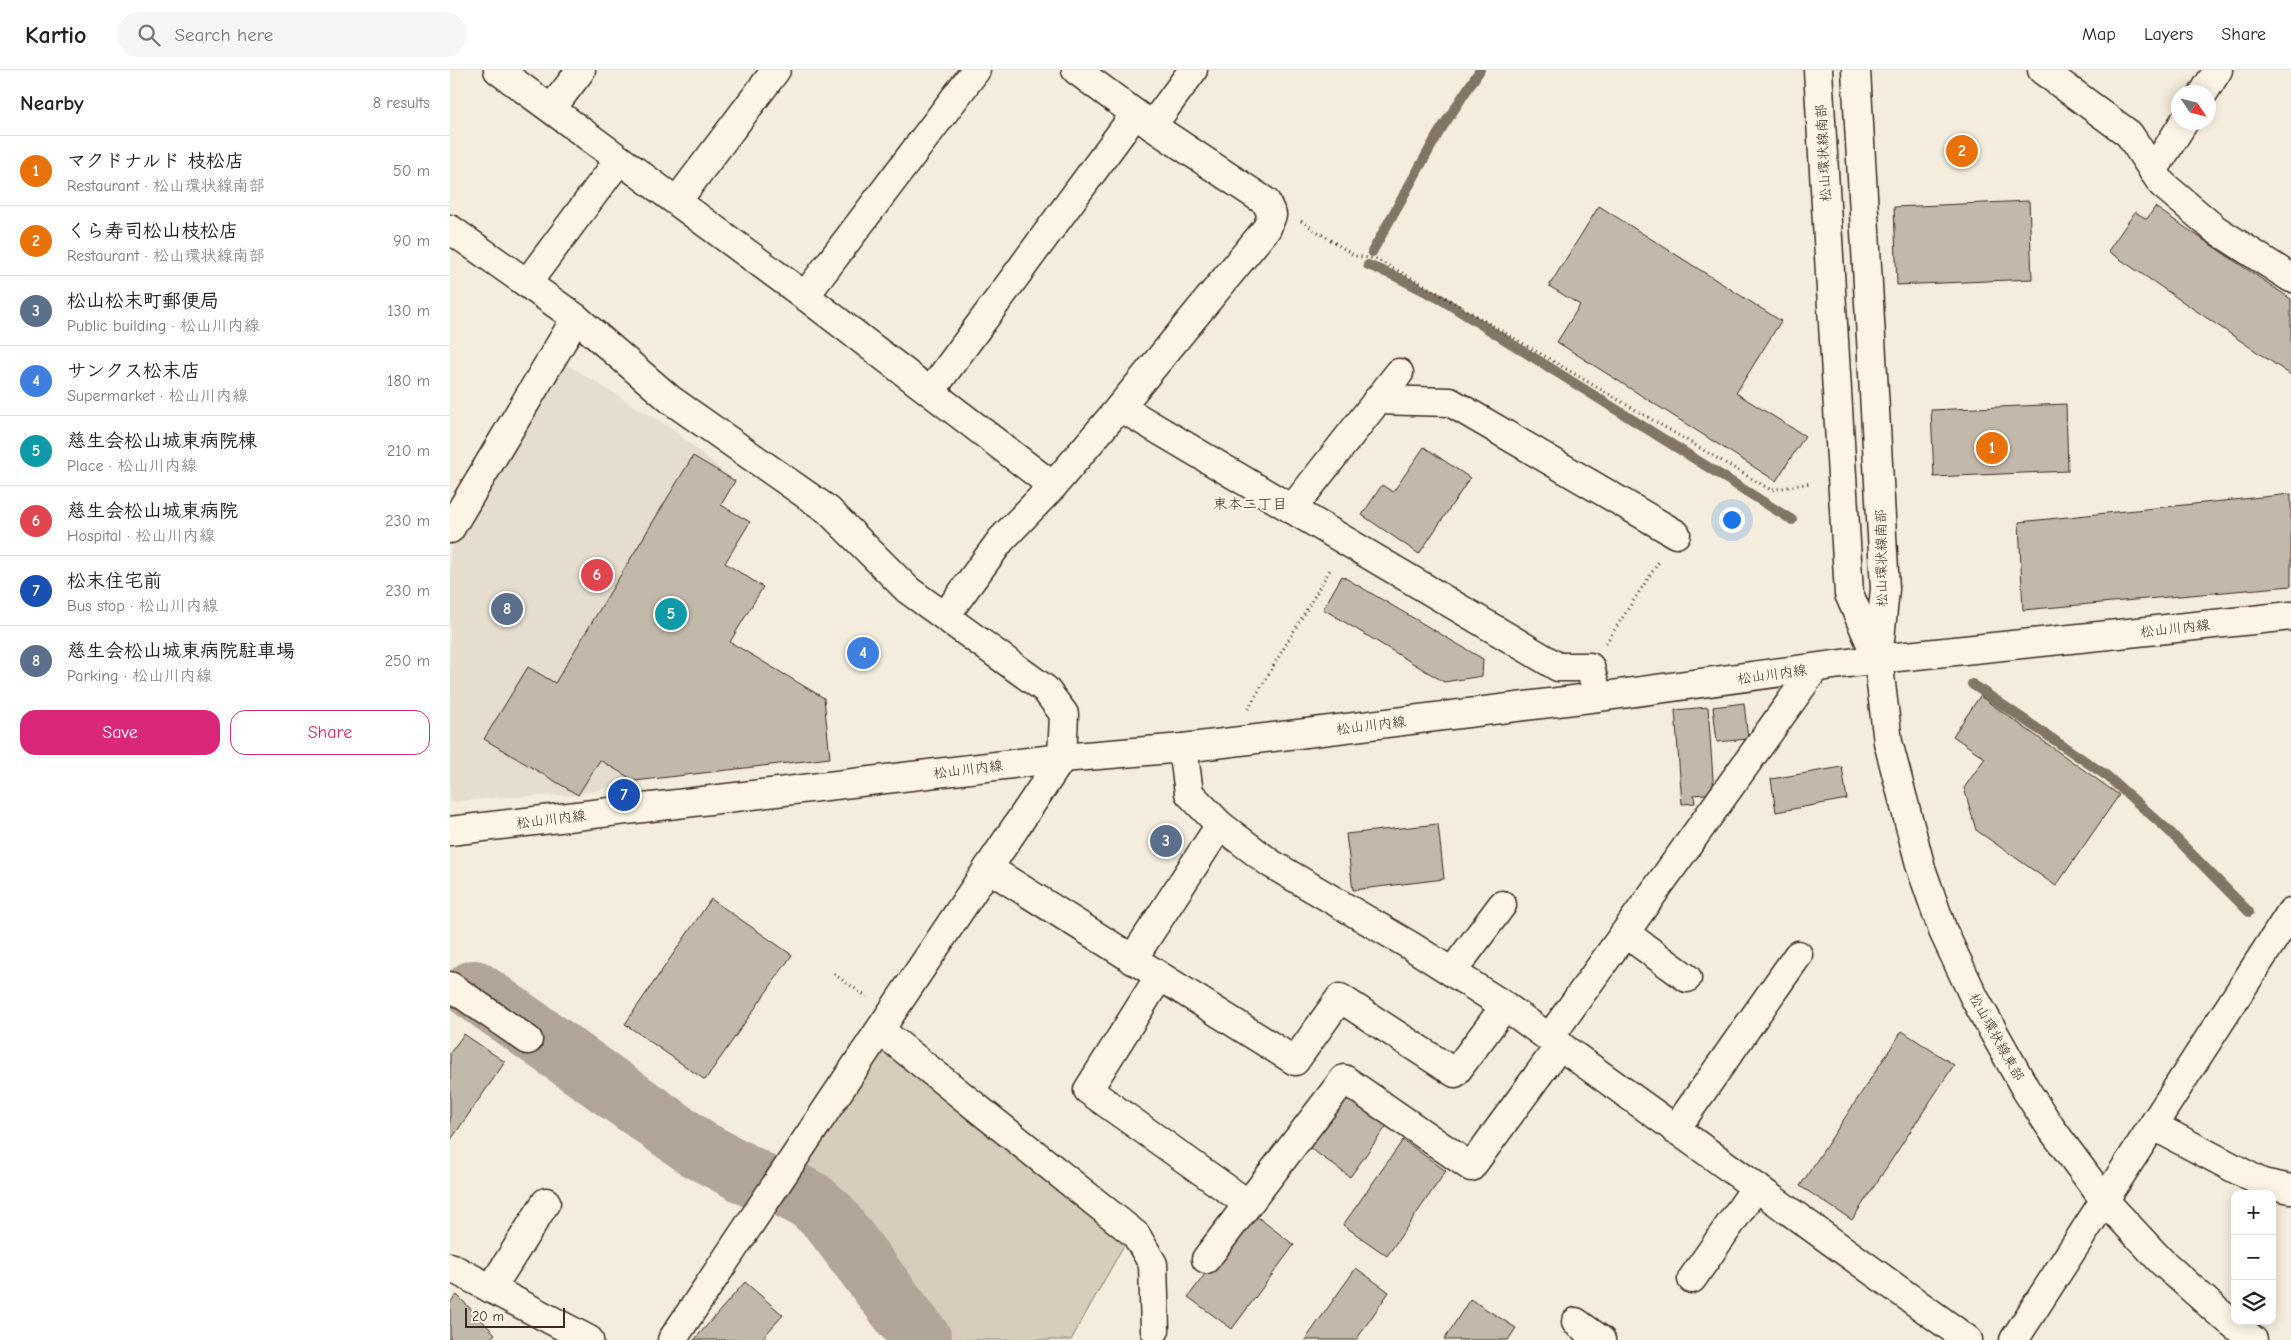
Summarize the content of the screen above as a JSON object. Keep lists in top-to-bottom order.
{
  "streets": {
    "street": ["松山環状線南部", "松山川内線", "松山環状線東部"]
  },
  "crossings": [
    ["松山環状線南部", "松山川内線"],
    ["松山環状線南部", "松山環状線東部"],
    ["松山川内線", "松山環状線東部"]
  ],
  "districts": ["束本二丁目"],
  "scale_bar": "20 m",
  "north": "bottom right",
  "page": {
    "header": "Kartio",
    "search": "Search here",
    "nav": ["Map", "Layers", "Share"],
    "heading": ["Nearby", "8 results"],
    "pins": [
      "2",
      "1",
      "6",
      "8",
      "5",
      "4",
      "7",
      "3"
    ],
    "list": [
      {
        "mark": "1",
        "name": "マクドナルド 枝松店",
        "note": "Restaurant · 松山環状線南部",
        "value": "50 m"
      },
      {
        "mark": "2",
        "name": "くら寿司松山枝松店",
        "note": "Restaurant · 松山環状線南部",
        "value": "90 m"
      },
      {
        "mark": "3",
        "name": "松山松末町郵便局",
        "note": "Public building · 松山川内線",
        "value": "130 m"
      },
      {
        "mark": "4",
        "name": "サンクス松末店",
        "note": "Supermarket · 松山川内線",
        "value": "180 m"
      },
      {
        "mark": "5",
        "name": "慈生会松山城東病院棟",
        "note": "Place · 松山川内線",
        "value": "210 m"
      },
      {
        "mark": "6",
        "name": "慈生会松山城東病院",
        "note": "Hospital · 松山川内線",
        "value": "230 m"
      },
      {
        "mark": "7",
        "name": "松末住宅前",
        "note": "Bus stop · 松山川内線",
        "value": "230 m"
      },
      {
        "mark": "8",
        "name": "慈生会松山城東病院駐車場",
        "note": "Parking · 松山川内線",
        "value": "250 m"
      }
    ],
    "buttons": ["Save", "Share"],
    "map_buttons": ["+", "−"],
    "scale": "20 m"
  }
}
